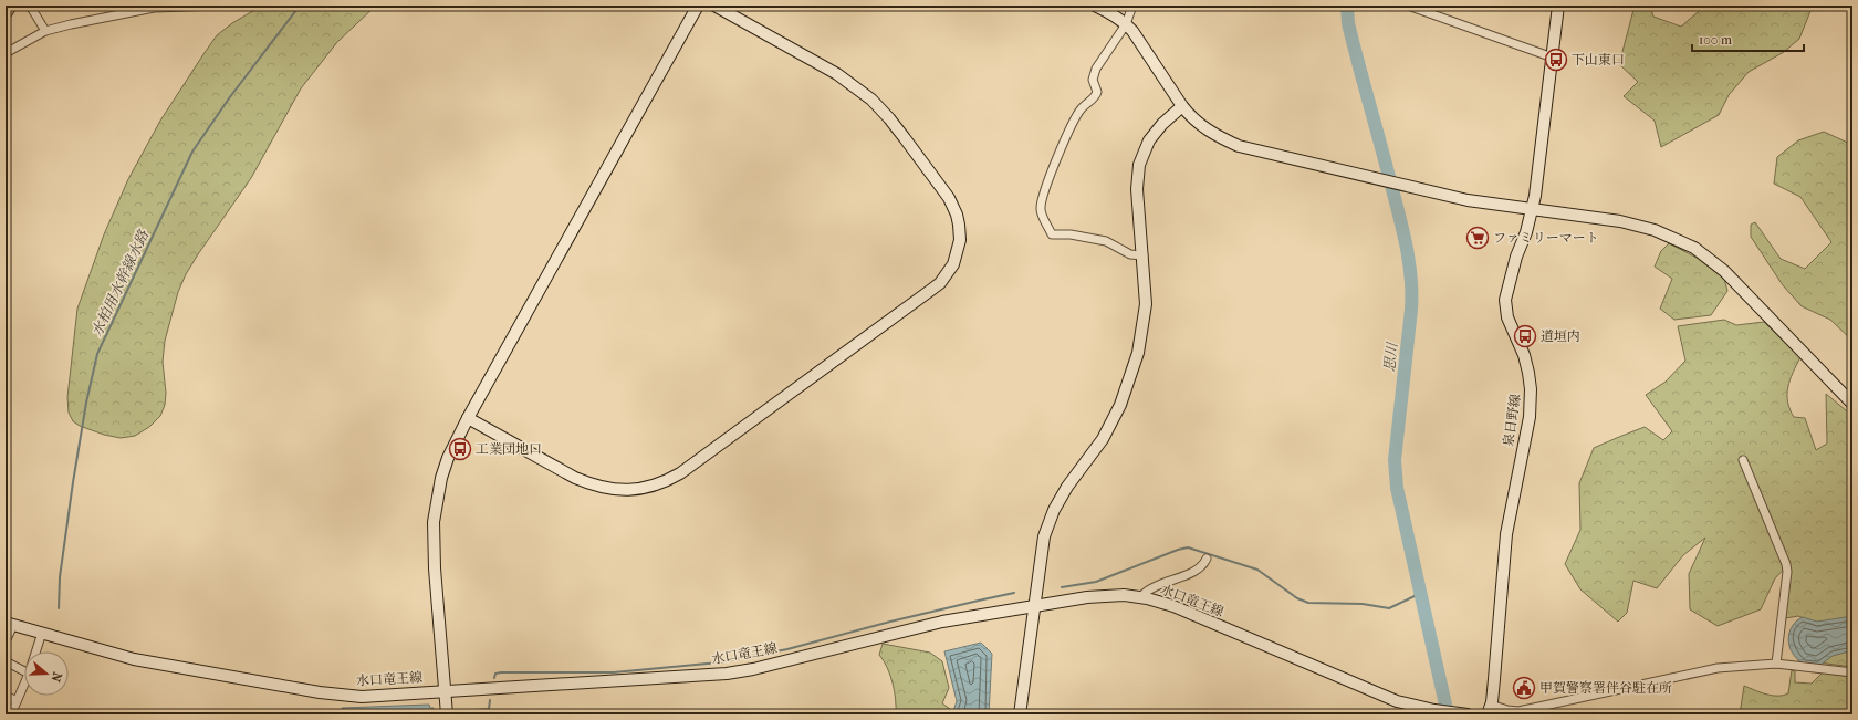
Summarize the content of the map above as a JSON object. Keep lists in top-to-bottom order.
{
  "streets": {
    "street": ["泉日野線", "水口竜王線"]
  },
  "water": ["水柏用水幹線水路", "思川"],
  "places": {
    "bus stop": ["下山東口", "道垣内", "工業団地口"],
    "supermarket": ["ファミリーマート"],
    "public building": ["甲賀警察署伴谷駐在所"]
  },
  "scale_bar": "100 m",
  "north": "right"
}
